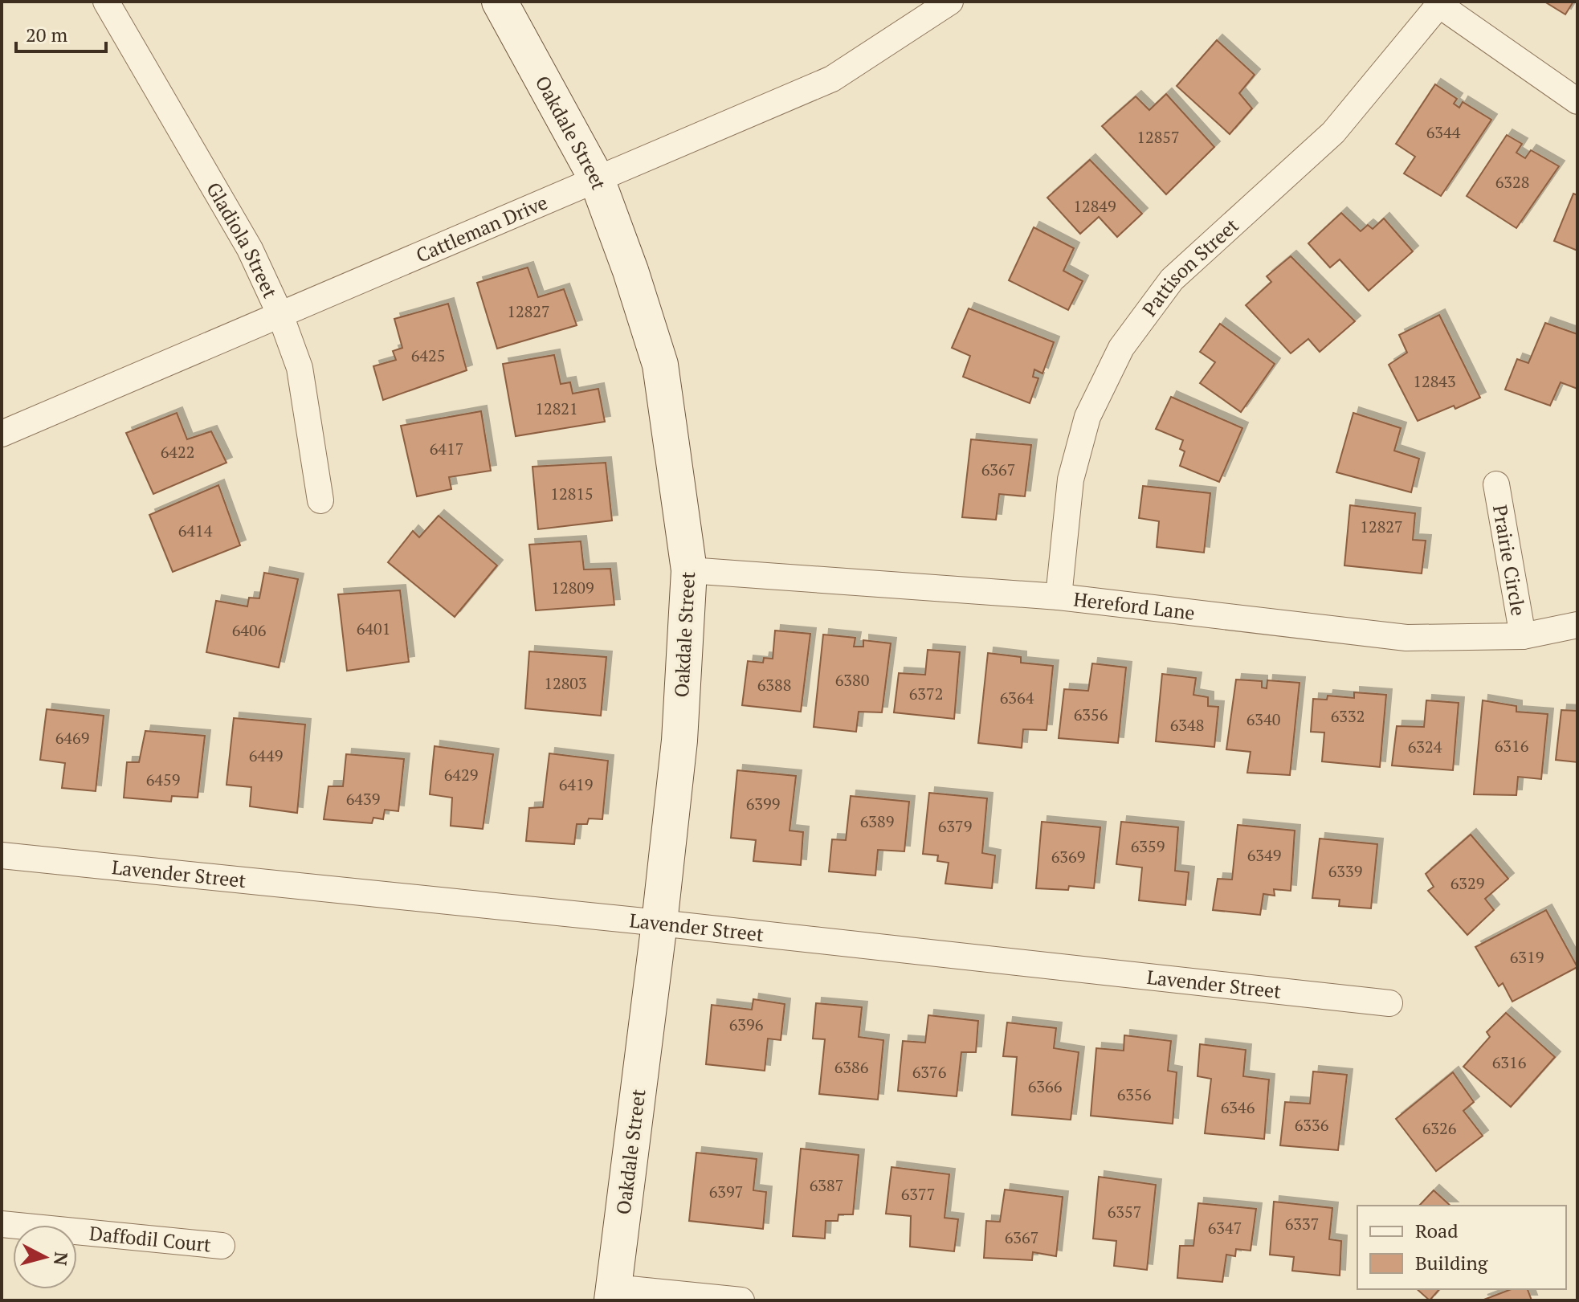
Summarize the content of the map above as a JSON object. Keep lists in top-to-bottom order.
{
  "streets": {
    "street": [
      "Oakdale Street",
      "Cattleman Drive",
      "Gladiola Street",
      "Pattison Street",
      "Prairie Circle",
      "Hereford Lane",
      "Lavender Street",
      "Daffodil Court"
    ]
  },
  "crossings": [
    ["Oakdale Street", "Cattleman Drive"],
    ["Oakdale Street", "Hereford Lane"],
    ["Oakdale Street", "Lavender Street"],
    ["Cattleman Drive", "Gladiola Street"],
    ["Pattison Street", "Hereford Lane"],
    ["Prairie Circle", "Hereford Lane"]
  ],
  "house_numbers": [
    "6344",
    "12857",
    "6328",
    "12849",
    "12827",
    "6425",
    "12843",
    "12821",
    "6417",
    "6422",
    "6367",
    "12815",
    "12827",
    "6414",
    "12809",
    "6401",
    "6406",
    "6380",
    "12803",
    "6388",
    "6372",
    "6364",
    "6356",
    "6332",
    "6340",
    "6348",
    "6469",
    "6316",
    "6324",
    "6449",
    "6429",
    "6459",
    "6419",
    "6439",
    "6399",
    "6389",
    "6379",
    "6359",
    "6349",
    "6369",
    "6339",
    "6329",
    "6319",
    "6396",
    "6316",
    "6386",
    "6376",
    "6366",
    "6356",
    "6346",
    "6336",
    "6326",
    "6387",
    "6397",
    "6377",
    "6357",
    "6337",
    "6347",
    "6367"
  ],
  "legend": ["Road", "Building"],
  "scale_bar": "20 m",
  "north": "right"
}
